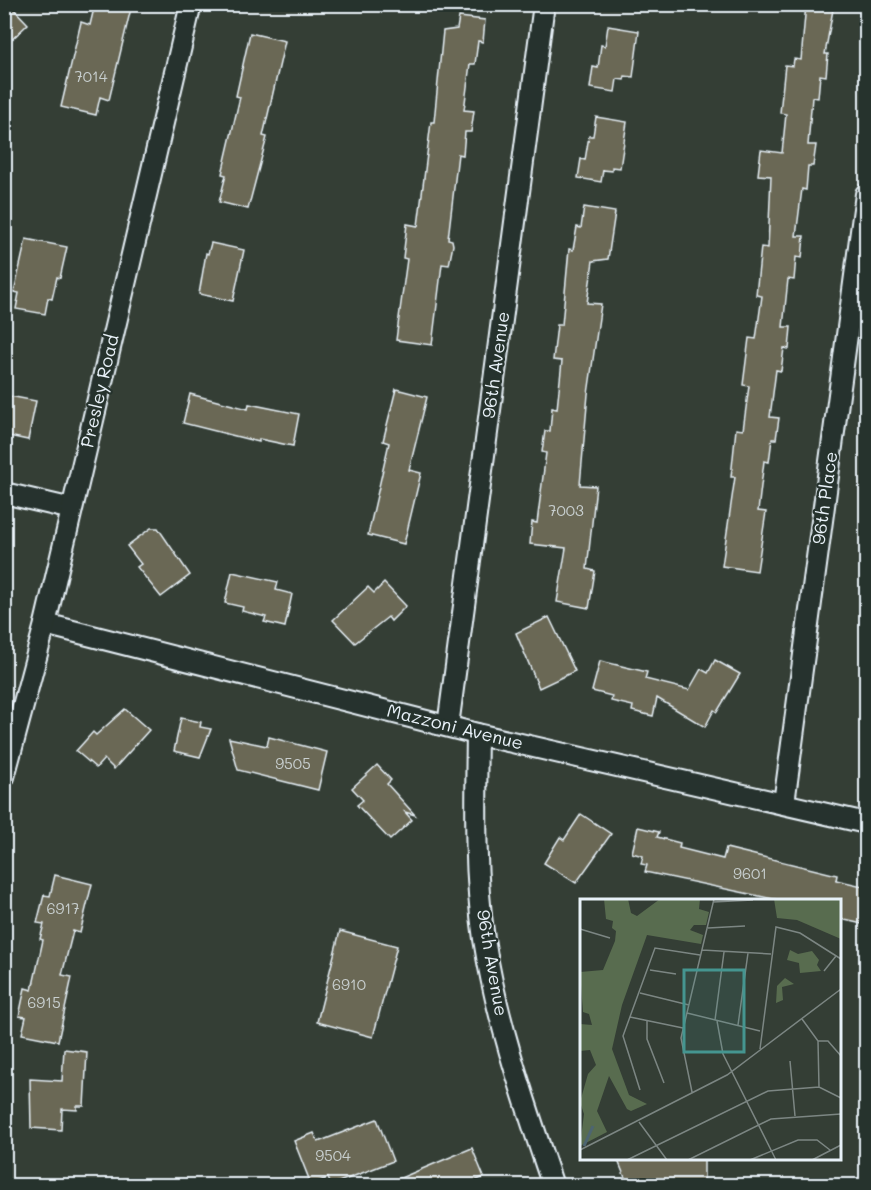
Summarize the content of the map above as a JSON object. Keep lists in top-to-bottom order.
{
  "streets": {
    "street": [
      "96th Avenue",
      "Presley Road",
      "96th Place",
      "Mazzoni Avenue"
    ]
  },
  "crossings": [
    ["96th Avenue", "Mazzoni Avenue"],
    ["Presley Road", "Mazzoni Avenue"],
    ["96th Place", "Mazzoni Avenue"]
  ],
  "house_numbers": [
    "7014",
    "7003",
    "9505",
    "9601",
    "6917",
    "6910",
    "6915",
    "9504"
  ]
}
